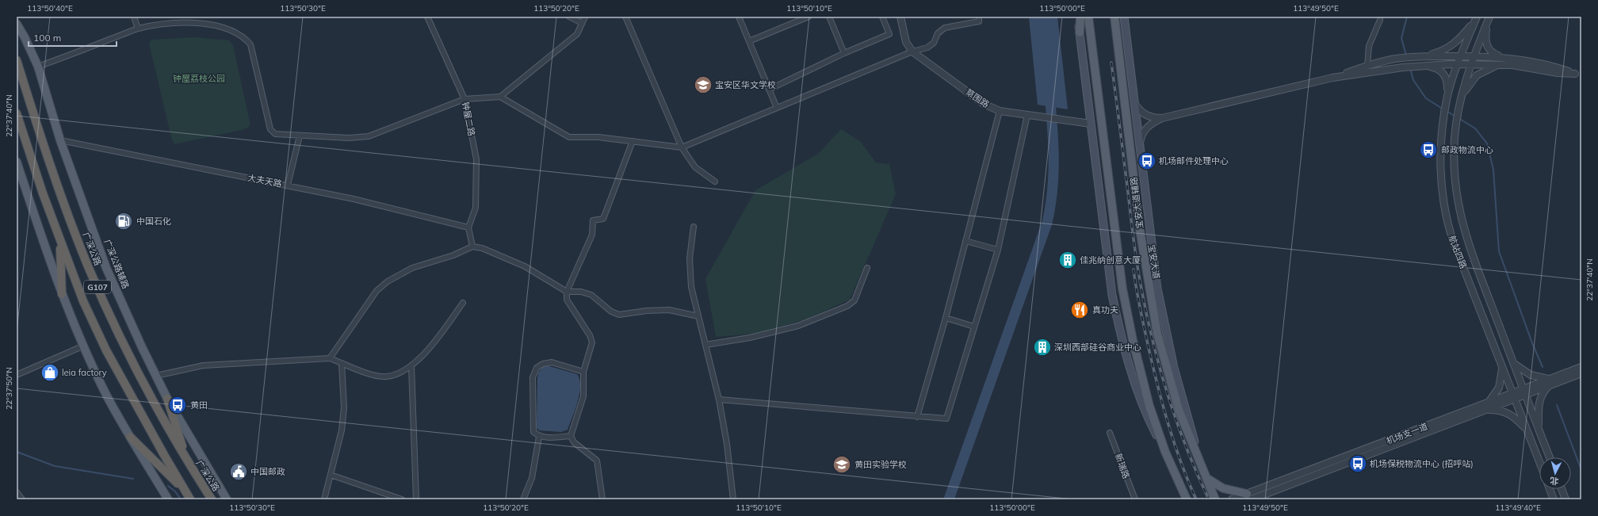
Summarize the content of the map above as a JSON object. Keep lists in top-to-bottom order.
{
  "streets": {
    "highway": ["广深公路", "G107"],
    "main road": ["宝安大道辅路", "宝安大道", "广深公路辅路"],
    "street": [
      "草围路",
      "钟屋二路",
      "大夫天路",
      "航站四路",
      "机场支一道",
      "新瑞路"
    ]
  },
  "crossings": [
    ["钟屋二路", "大夫天路"],
    ["大夫天路", "广深公路辅路"],
    ["宝安大道辅路", "宝安大道"],
    ["航站四路", "机场支一道"]
  ],
  "parks": ["钟屋荔枝公园"],
  "places": {
    "school or university": ["宝安区华文学校", "黄田实验学校"],
    "bus stop": [
      "邮政物流中心",
      "机场邮件处理中心",
      "黄田",
      "机场保税物流中心 (招呼站)"
    ],
    "fuel station": ["中国石化"],
    "building": ["佳兆纳创意大厦", "深圳西部硅谷商业中心"],
    "restaurant": ["真功夫"],
    "shop": ["leia factory"],
    "public building": ["中国邮政"]
  },
  "scale_bar": "100 m",
  "north": "bottom",
  "coordinates": [
    "113°50'40\"E",
    "113°50'30\"E",
    "113°50'20\"E",
    "113°50'10\"E",
    "113°50'00\"E",
    "113°49'50\"E",
    "22°37'40\"N",
    "22°37'50\"N",
    "113°49'40\"E"
  ]
}
